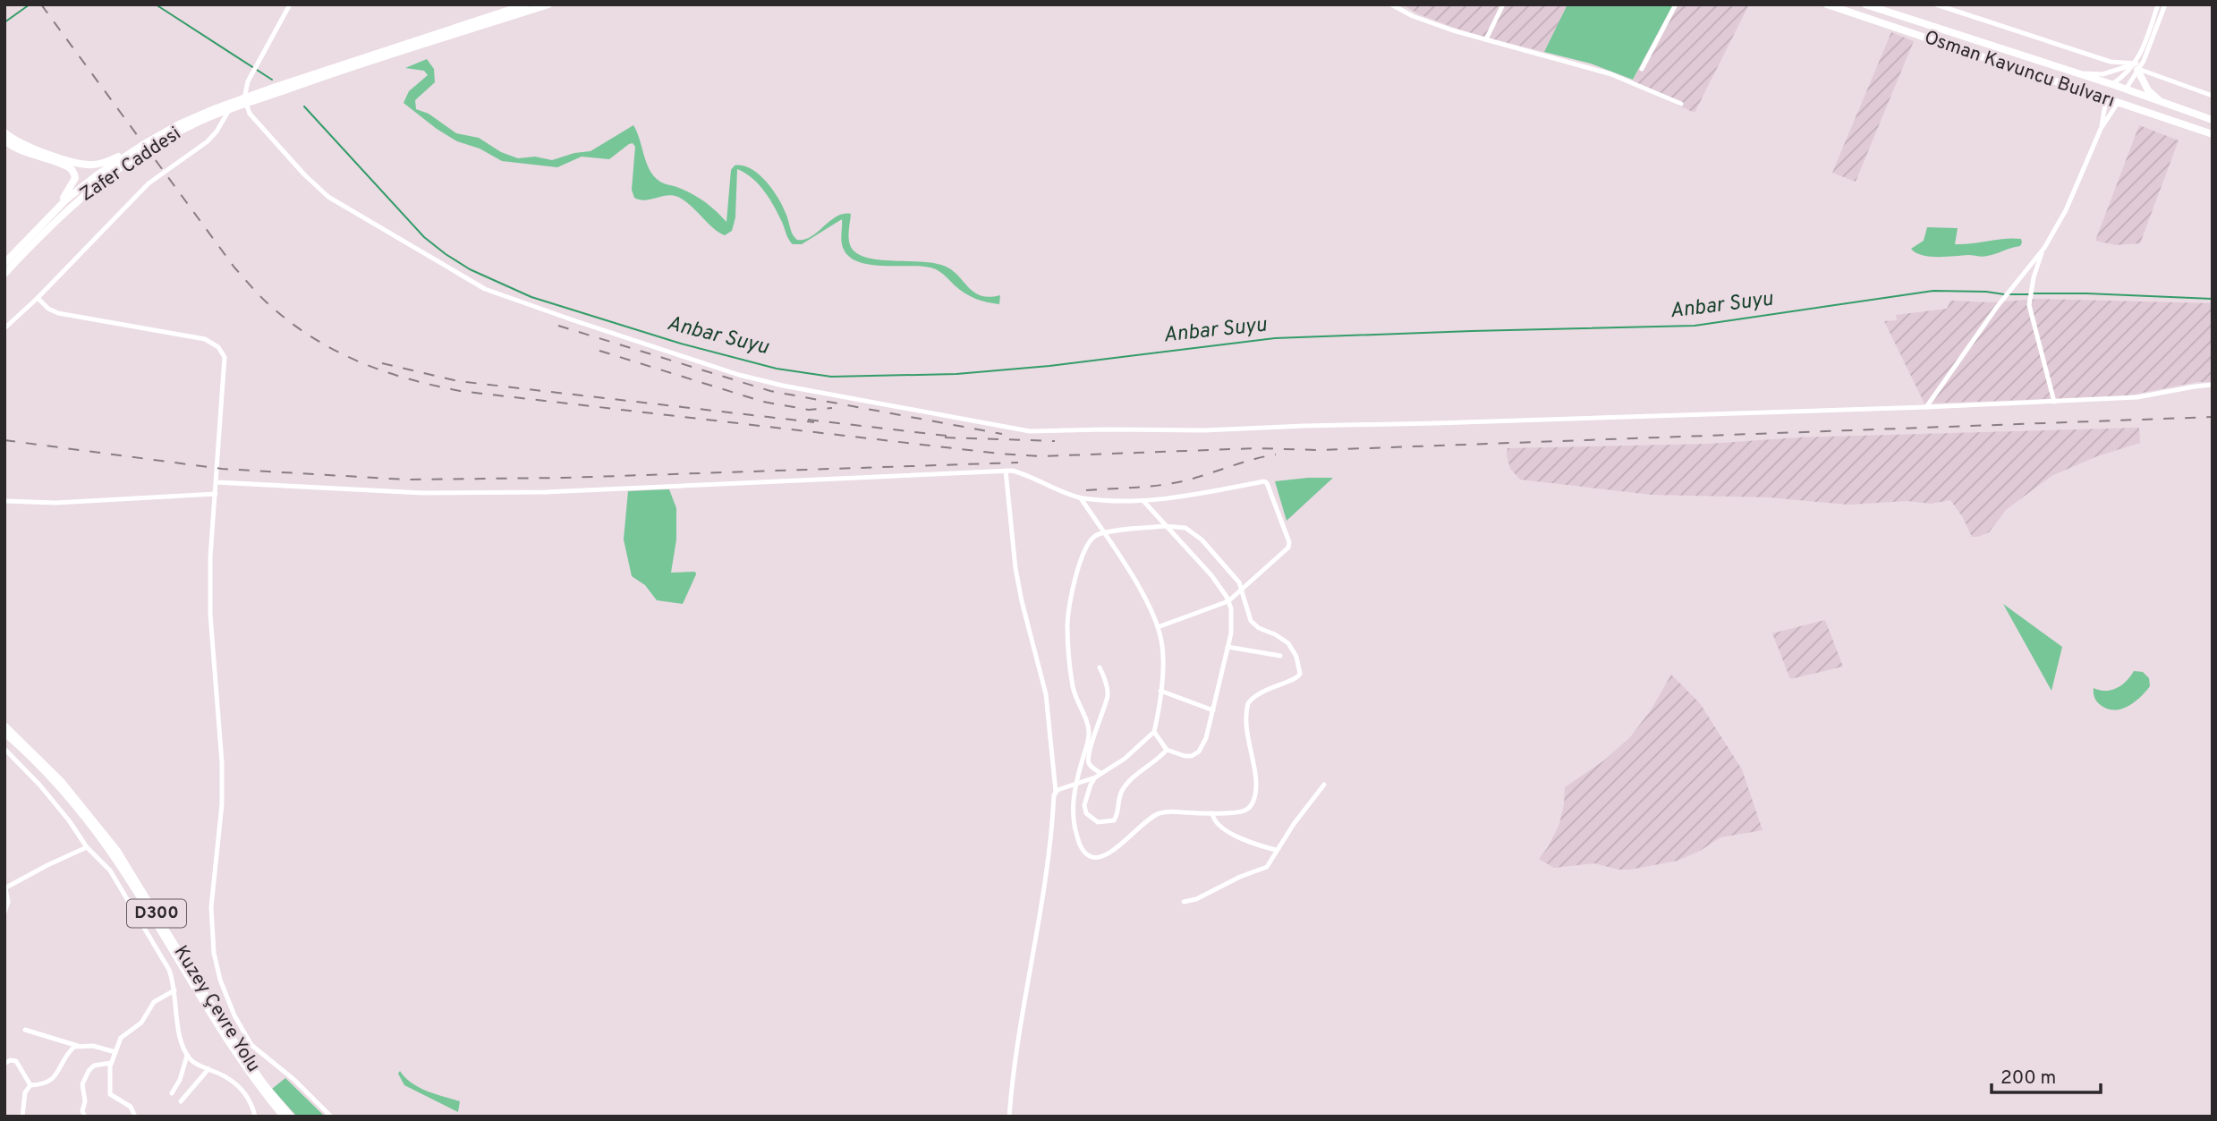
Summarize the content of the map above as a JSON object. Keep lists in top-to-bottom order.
{
  "streets": {
    "highway": [
      "Osman Kavuncu Bulvarı",
      "Zafer Caddesi",
      "D300",
      "Kuzey Çevre Yolu"
    ]
  },
  "water": ["Anbar Suyu"],
  "scale_bar": "200 m"
}
